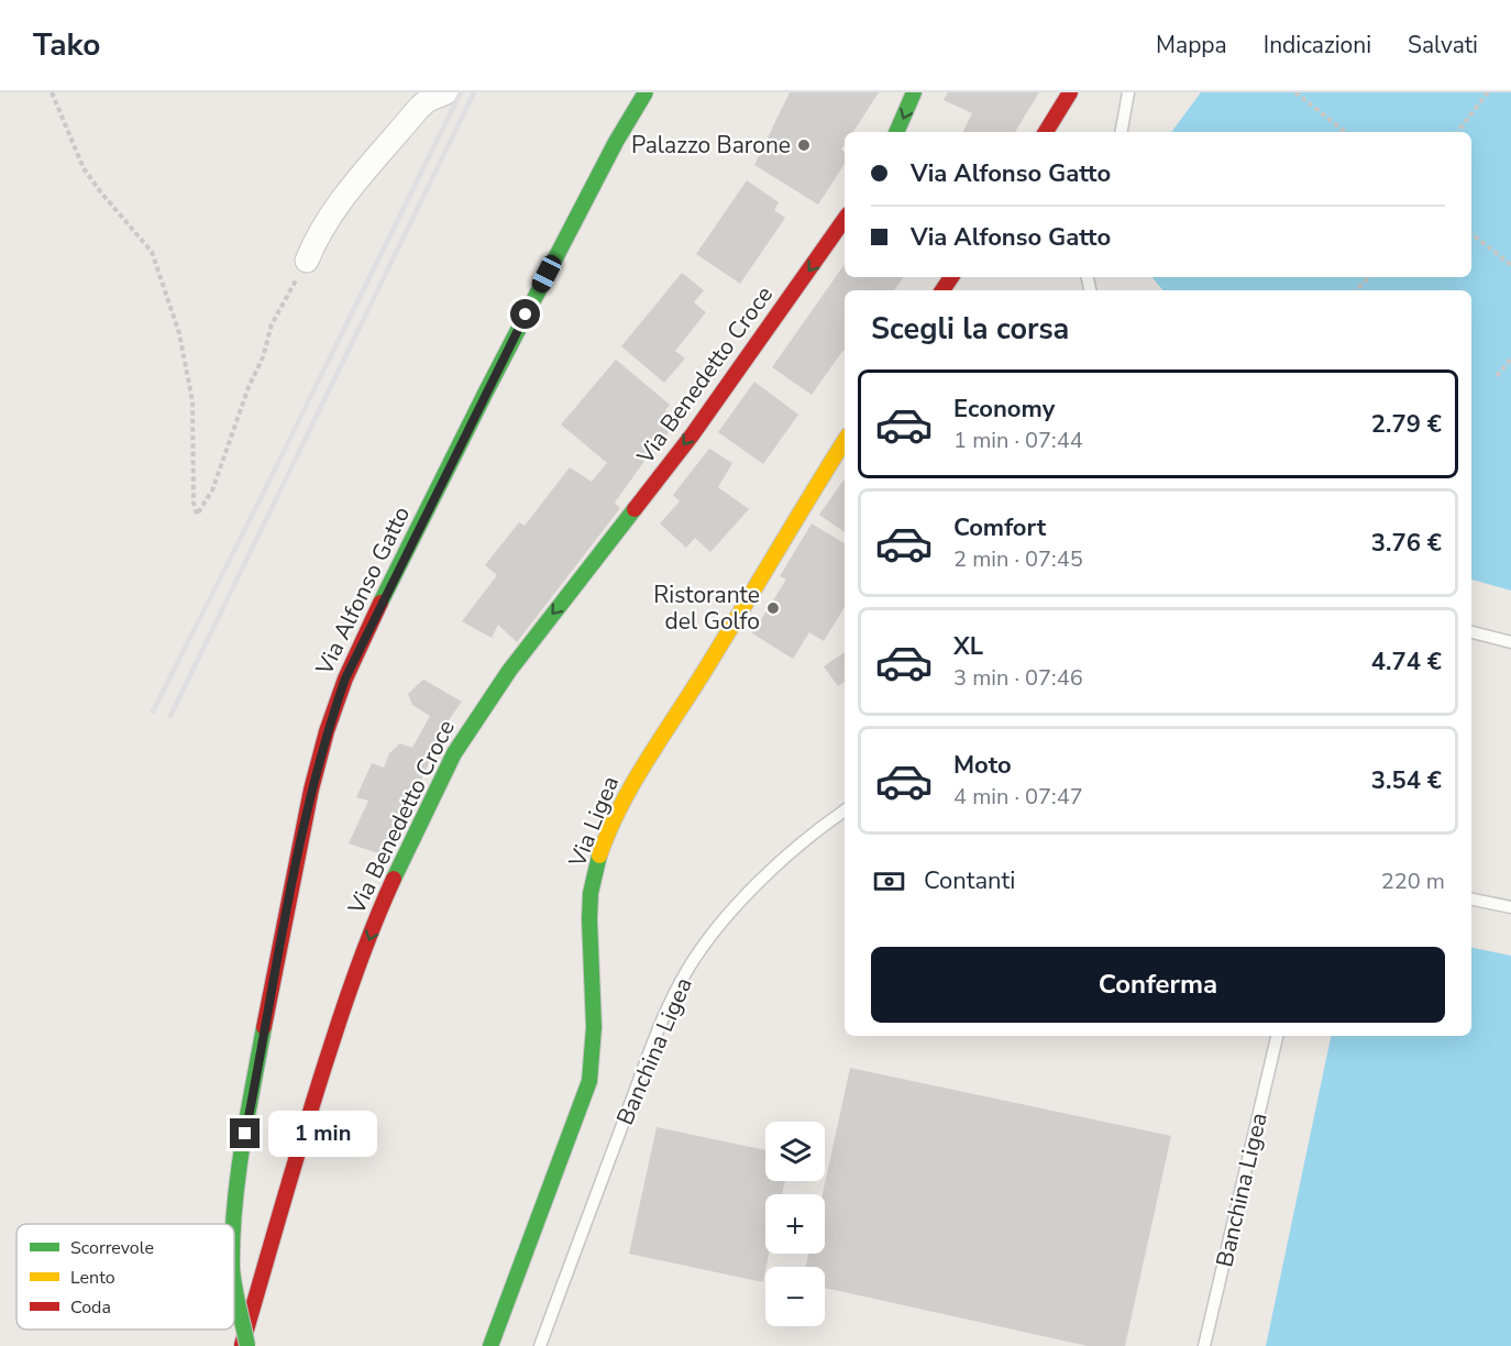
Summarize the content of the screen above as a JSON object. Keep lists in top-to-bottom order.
{
  "streets": {
    "main road": ["Via Benedetto Croce", "Via Alfonso Gatto", "Via Ligea"],
    "lane": ["Banchina Ligea"]
  },
  "one_way": ["Via Benedetto Croce"],
  "places": ["Palazzo Barone", "Ristorante del Golfo"],
  "legend": ["Scorrevole", "Lento", "Coda"],
  "page": {
    "header": "Tako",
    "nav": ["Mappa", "Indicazioni", "Salvati"],
    "banner": ["Via Alfonso Gatto", "Via Alfonso Gatto"],
    "heading": "Scegli la corsa",
    "list": [
      {
        "name": "Economy",
        "note": "1 min · 07:44",
        "value": "2.79 €"
      },
      {
        "name": "Comfort",
        "note": "2 min · 07:45",
        "value": "3.76 €"
      },
      {
        "name": "XL",
        "note": "3 min · 07:46",
        "value": "4.74 €"
      },
      {
        "name": "Moto",
        "note": "4 min · 07:47",
        "value": "3.54 €"
      }
    ],
    "pay": ["Contanti", "220 m"],
    "buttons": "Conferma",
    "bubble": "1 min",
    "map_buttons": ["+", "−"]
  }
}
